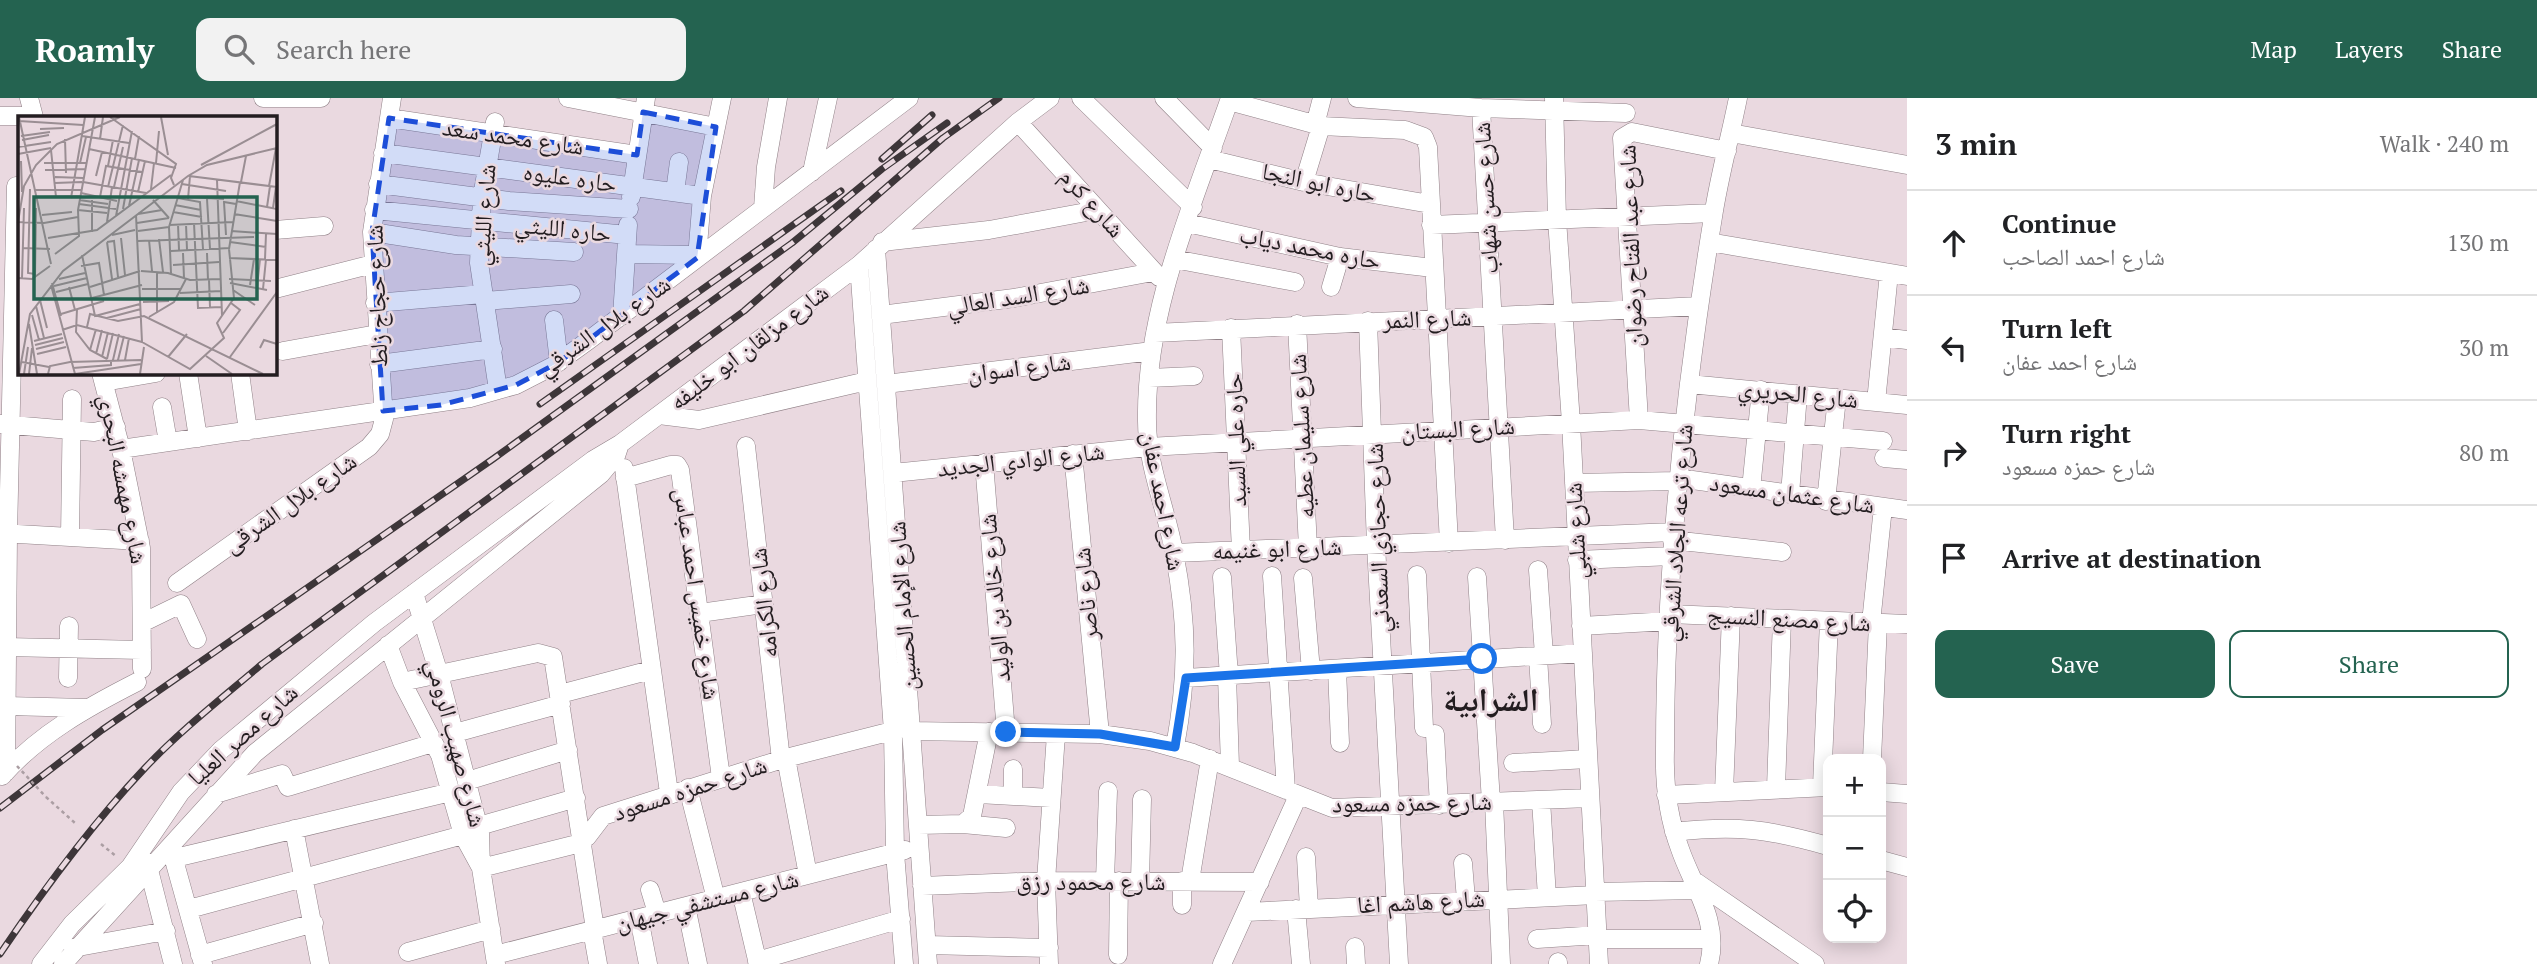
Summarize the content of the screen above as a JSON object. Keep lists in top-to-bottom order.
{
  "streets": {
    "street": [
      "شارع محمد سعد",
      "حاره عليوه",
      "حاره ابو النجا",
      "شارع حسن شهاب",
      "شارع كرم",
      "شارع الليثي",
      "حاره الليثي",
      "شارع عبد الفتاح رضوان",
      "حاره محمد دياب",
      "شارع حجاج زلط",
      "شارع السد العالي",
      "شارع النمر",
      "شارع بلال الشرقي",
      "شارع مزلقان ابو خليفه",
      "شارع اسوان",
      "شارع الحريري",
      "شارع البستان",
      "شارع سليمان عطيه",
      "حاره علي السيد",
      "شارع الوادي الجديد",
      "شارع مهمشه البحري",
      "شارع عثمان مسعود",
      "شارع احمد عفان",
      "شارع بلال الشرقى",
      "شارع شلبي",
      "شارع ترعه الجلاد الشرقي",
      "شارع حجازي السعدني",
      "شارع ابو غنيمه",
      "شارع خميس احمد عباس",
      "شارع ناصر",
      "شارع خالد بن الوليد",
      "شارع الكرامه",
      "شارع الإمام الحسين",
      "شارع مصنع النسيج",
      "شارع مصر العليا",
      "شارع صهيب الرومي",
      "شارع حمزه مسعود",
      "شارع محمود رزق",
      "شارع مستشفي جيهان",
      "شارع هاشم اغا"
    ]
  },
  "crossings": [
    ["شارع محمد سعد", "شارع الليثي"],
    ["شارع محمد سعد", "شارع حجاج زلط"],
    ["حاره عليوه", "شارع الليثي"],
    ["حاره عليوه", "شارع حجاج زلط"],
    ["حاره ابو النجا", "شارع احمد عفان"],
    ["شارع حسن شهاب", "شارع النمر"],
    ["شارع حسن شهاب", "شارع البستان"],
    ["شارع حسن شهاب", "شارع ابو غنيمه"],
    ["شارع كرم", "شارع السد العالي"],
    ["شارع كرم", "شارع مزلقان ابو خليفه"],
    ["شارع كرم", "شارع احمد عفان"],
    ["شارع الليثي", "حاره الليثي"],
    ["شارع الليثي", "شارع بلال الشرقي"],
    ["حاره الليثي", "شارع حجاج زلط"],
    ["شارع عبد الفتاح رضوان", "شارع النمر"],
    ["شارع عبد الفتاح رضوان", "شارع البستان"],
    ["شارع عبد الفتاح رضوان", "شارع ترعه الجلاد الشرقي"],
    ["حاره محمد دياب", "شارع احمد عفان"],
    ["شارع حجاج زلط", "شارع بلال الشرقي"],
    ["شارع حجاج زلط", "شارع بلال الشرقى"],
    ["شارع السد العالي", "شارع احمد عفان"],
    ["شارع السد العالي", "شارع الإمام الحسين"],
    ["شارع النمر", "شارع سليمان عطيه"],
    ["شارع النمر", "حاره علي السيد"],
    ["شارع النمر", "شارع احمد عفان"],
    ["شارع النمر", "شارع شلبي"],
    ["شارع النمر", "شارع ترعه الجلاد الشرقي"],
    ["شارع النمر", "شارع حجازي السعدني"],
    ["شارع بلال الشرقي", "شارع مهمشه البحري"],
    ["شارع بلال الشرقي", "شارع بلال الشرقى"],
    ["شارع مزلقان ابو خليفه", "شارع الإمام الحسين"],
    ["شارع مزلقان ابو خليفه", "شارع مصر العليا"],
    ["شارع مزلقان ابو خليفه", "شارع صهيب الرومي"],
    ["شارع اسوان", "شارع احمد عفان"],
    ["شارع اسوان", "شارع الإمام الحسين"],
    ["شارع الحريري", "شارع ترعه الجلاد الشرقي"],
    ["شارع البستان", "شارع سليمان عطيه"],
    ["شارع البستان", "حاره علي السيد"],
    ["شارع البستان", "شارع الوادي الجديد"],
    ["شارع البستان", "شارع احمد عفان"],
    ["شارع البستان", "شارع شلبي"],
    ["شارع البستان", "شارع ترعه الجلاد الشرقي"],
    ["شارع البستان", "شارع حجازي السعدني"],
    ["شارع سليمان عطيه", "شارع ابو غنيمه"],
    ["حاره علي السيد", "شارع ابو غنيمه"],
    ["شارع الوادي الجديد", "شارع احمد عفان"],
    ["شارع الوادي الجديد", "شارع ناصر"],
    ["شارع الوادي الجديد", "شارع خالد بن الوليد"],
    ["شارع الوادي الجديد", "شارع الإمام الحسين"],
    ["شارع عثمان مسعود", "شارع شلبي"],
    ["شارع عثمان مسعود", "شارع ترعه الجلاد الشرقي"],
    ["شارع احمد عفان", "شارع ابو غنيمه"],
    ["شارع احمد عفان", "شارع حمزه مسعود"],
    ["شارع شلبي", "شارع ابو غنيمه"],
    ["شارع شلبي", "شارع مصنع النسيج"],
    ["شارع شلبي", "شارع حمزه مسعود"],
    ["شارع شلبي", "شارع هاشم اغا"],
    ["شارع ترعه الجلاد الشرقي", "شارع ابو غنيمه"],
    ["شارع ترعه الجلاد الشرقي", "شارع مصنع النسيج"],
    ["شارع ترعه الجلاد الشرقي", "شارع هاشم اغا"],
    ["شارع حجازي السعدني", "شارع ابو غنيمه"],
    ["شارع حجازي السعدني", "شارع حمزه مسعود"],
    ["شارع حجازي السعدني", "شارع هاشم اغا"],
    ["شارع خميس احمد عباس", "شارع حمزه مسعود"],
    ["شارع ناصر", "شارع حمزه مسعود"],
    ["شارع خالد بن الوليد", "شارع حمزه مسعود"],
    ["شارع الكرامه", "شارع حمزه مسعود"],
    ["شارع الكرامه", "شارع مستشفي جيهان"],
    ["شارع الإمام الحسين", "شارع حمزه مسعود"],
    ["شارع الإمام الحسين", "شارع محمود رزق"],
    ["شارع الإمام الحسين", "شارع مستشفي جيهان"],
    ["شارع مصر العليا", "شارع صهيب الرومي"],
    ["شارع صهيب الرومي", "شارع مستشفي جيهان"]
  ],
  "districts": ["الشرابية"],
  "page": {
    "header": "Roamly",
    "search": "Search here",
    "nav": ["Map", "Layers", "Share"],
    "heading": ["3 min", "Walk · 240 m"],
    "list": [
      ["Continue", "شارع احمد الصاحب", "130 m"],
      ["Turn left", "شارع احمد عفان", "30 m"],
      ["Turn right", "شارع حمزه مسعود", "80 m"],
      "Arrive at destination"
    ],
    "buttons": ["Save", "Share"],
    "map_buttons": ["+", "−"]
  }
}
